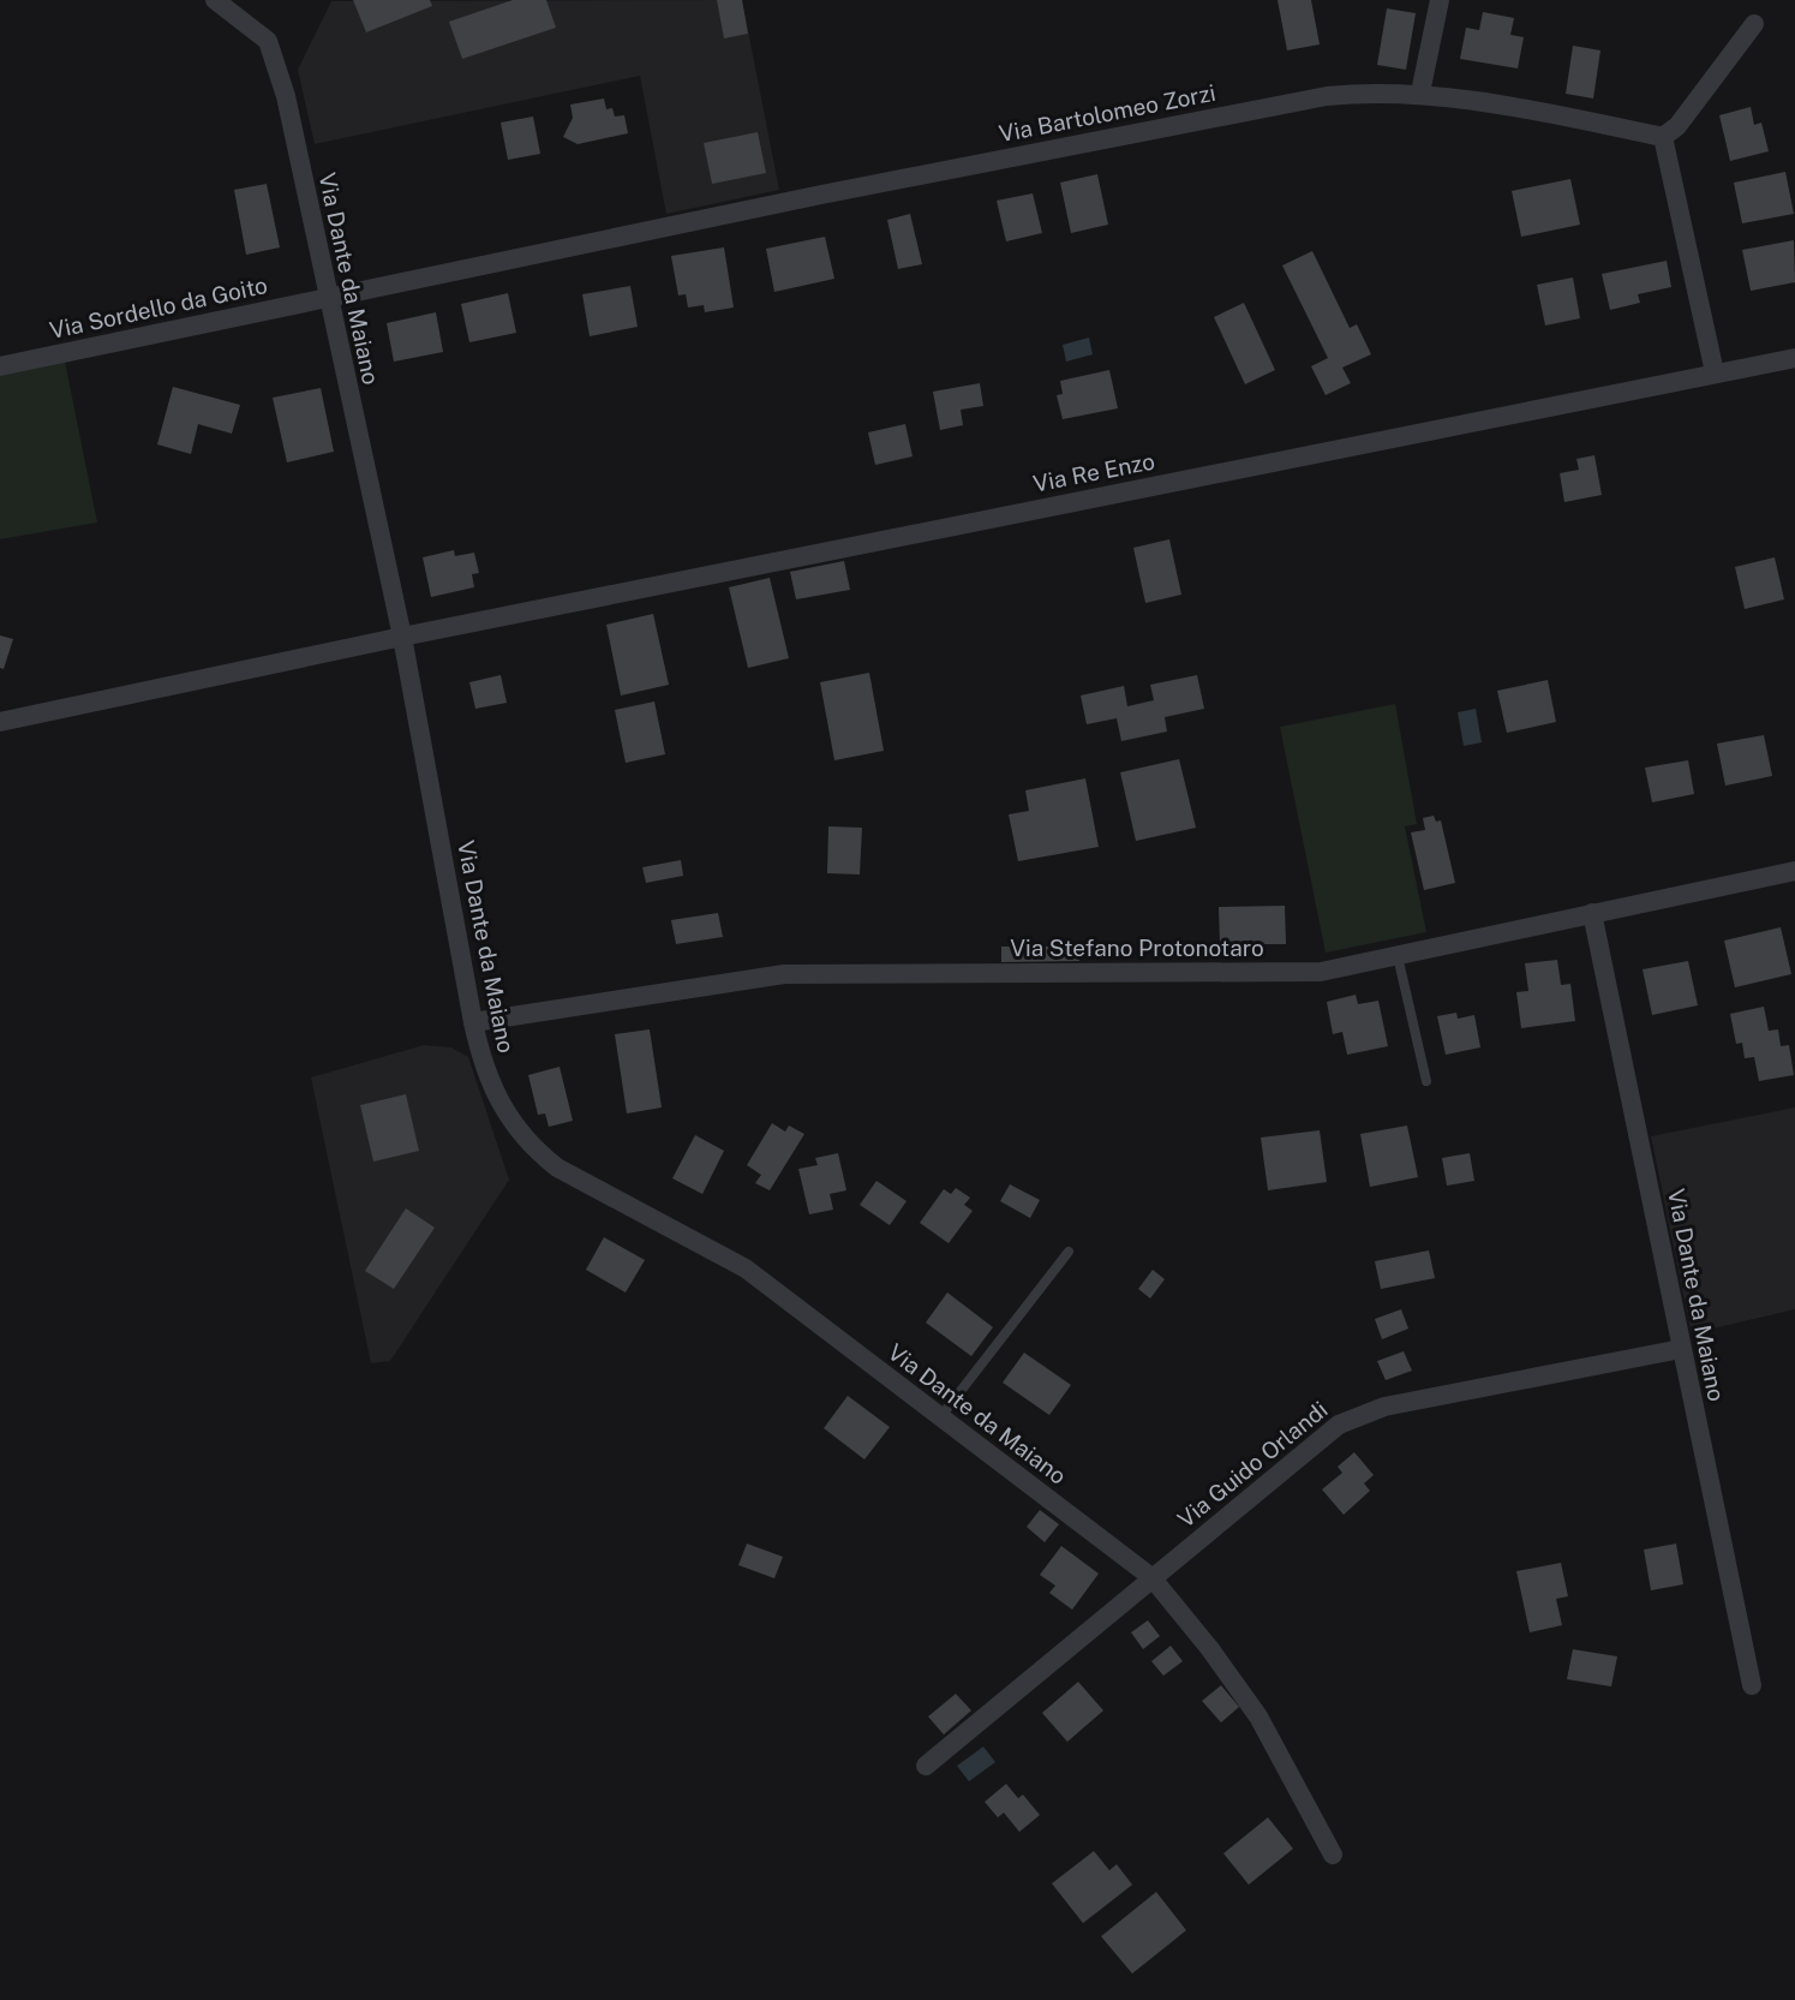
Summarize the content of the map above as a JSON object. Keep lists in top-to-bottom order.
{
  "streets": {
    "street": [
      "Via Bartolomeo Zorzi",
      "Via Dante da Maiano",
      "Via Sordello da Goito",
      "Via Re Enzo",
      "Via Stefano Protonotaro",
      "Via Guido Orlandi"
    ]
  },
  "crossings": [
    ["Via Bartolomeo Zorzi", "Via Dante da Maiano"],
    ["Via Bartolomeo Zorzi", "Via Sordello da Goito"],
    ["Via Dante da Maiano", "Via Sordello da Goito"],
    ["Via Dante da Maiano", "Via Re Enzo"],
    ["Via Dante da Maiano", "Via Stefano Protonotaro"],
    ["Via Dante da Maiano", "Via Guido Orlandi"]
  ]
}
